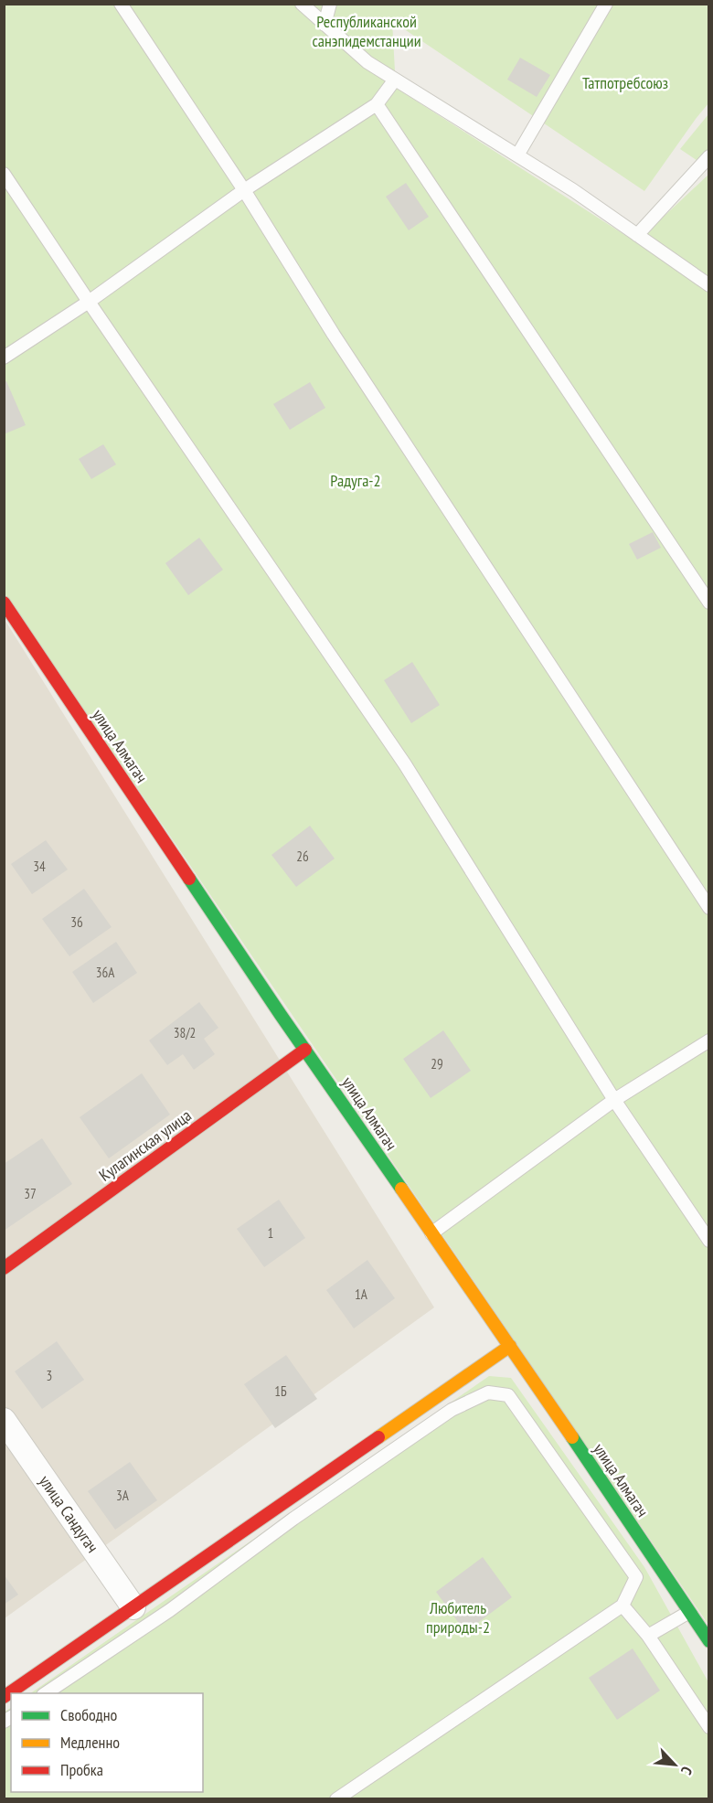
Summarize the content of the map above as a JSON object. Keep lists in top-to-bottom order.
{
  "streets": {
    "street": ["улица Алмагач", "Кулагинская улица", "улица Сандугач"]
  },
  "crossings": [
    ["улица Алмагач", "Кулагинская улица"]
  ],
  "parks": [
    "Республиканской санэпидемстанции",
    "Татпотребсоюз",
    "Радуга-2",
    "Любитель природы-2"
  ],
  "house_numbers": [
    "26",
    "34",
    "36",
    "36А",
    "38/2",
    "29",
    "37",
    "1",
    "1А",
    "3",
    "1Б",
    "3А"
  ],
  "legend": ["Свободно", "Медленно", "Пробка"],
  "north": "bottom right"
}
